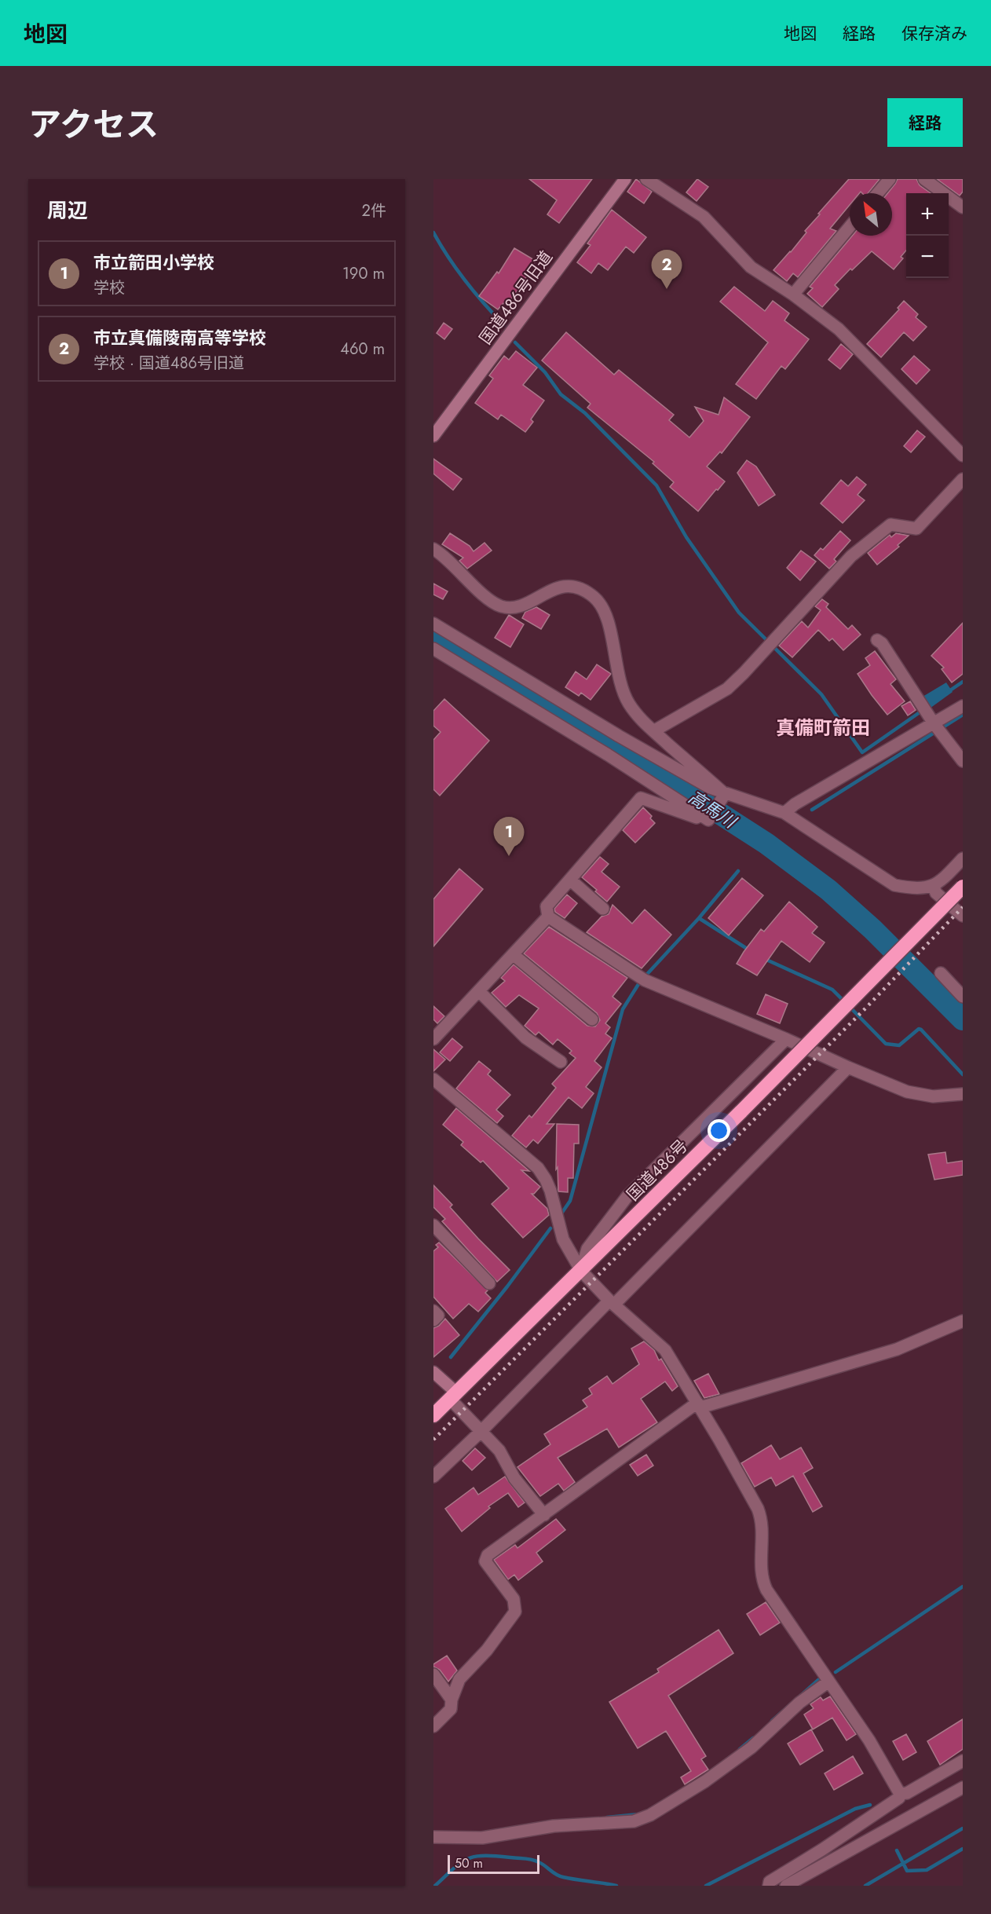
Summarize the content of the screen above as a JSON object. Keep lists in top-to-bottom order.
{
  "streets": {
    "highway": ["国道486号"],
    "street": ["国道486号旧道"]
  },
  "districts": ["真備町箭田"],
  "water": ["高馬川"],
  "scale_bar": "50 m",
  "north": "top left",
  "page": {
    "header": "地図",
    "nav": ["地図", "経路", "保存済み"],
    "title": "アクセス",
    "buttons": "経路",
    "heading": ["周辺", "2件"],
    "map_buttons": ["+", "−"],
    "list": [
      {
        "mark": "1",
        "name": "市立箭田小学校",
        "note": "学校",
        "value": "190 m"
      },
      {
        "mark": "2",
        "name": "市立真備陵南高等学校",
        "note": "学校 · 国道486号旧道",
        "value": "460 m"
      }
    ],
    "pins": ["2", "1"],
    "scale": "50 m"
  }
}
